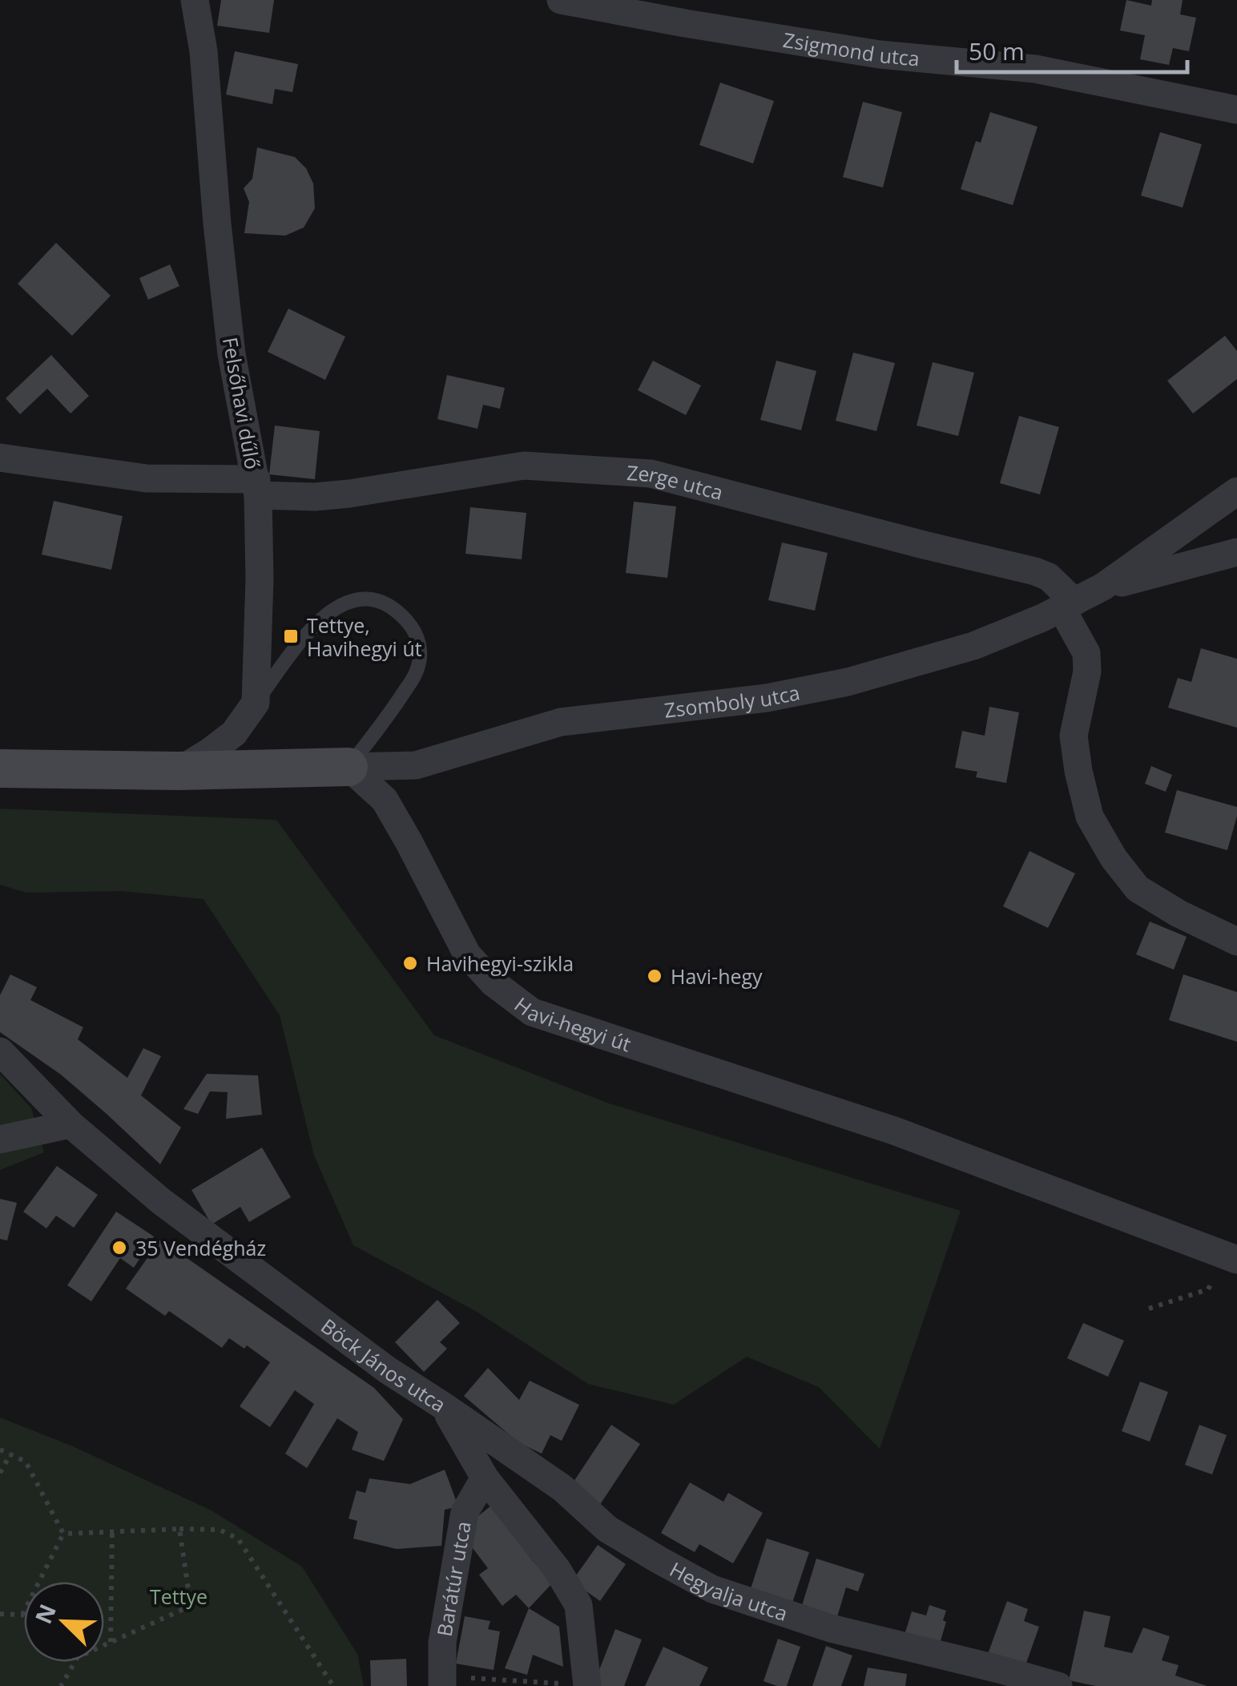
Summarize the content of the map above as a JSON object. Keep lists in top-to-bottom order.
{
  "streets": {
    "street": [
      "Zsigmond utca",
      "Felsőhavi dűlő",
      "Zerge utca",
      "Zsomboly utca",
      "Havi-hegyi út",
      "Böck János utca",
      "Barátúr utca",
      "Hegyalja utca"
    ]
  },
  "crossings": [
    ["Felsőhavi dűlő", "Zerge utca"],
    ["Zerge utca", "Zsomboly utca"],
    ["Zsomboly utca", "Havi-hegyi út"],
    ["Böck János utca", "Barátúr utca"],
    ["Böck János utca", "Hegyalja utca"]
  ],
  "parks": ["Tettye"],
  "places": {
    "transit": ["Tettye, Havihegyi út"],
    "other": ["Havihegyi-szikla", "Havi-hegy", "35 Vendégház"]
  },
  "scale_bar": "50 m",
  "north": "top left"
}
